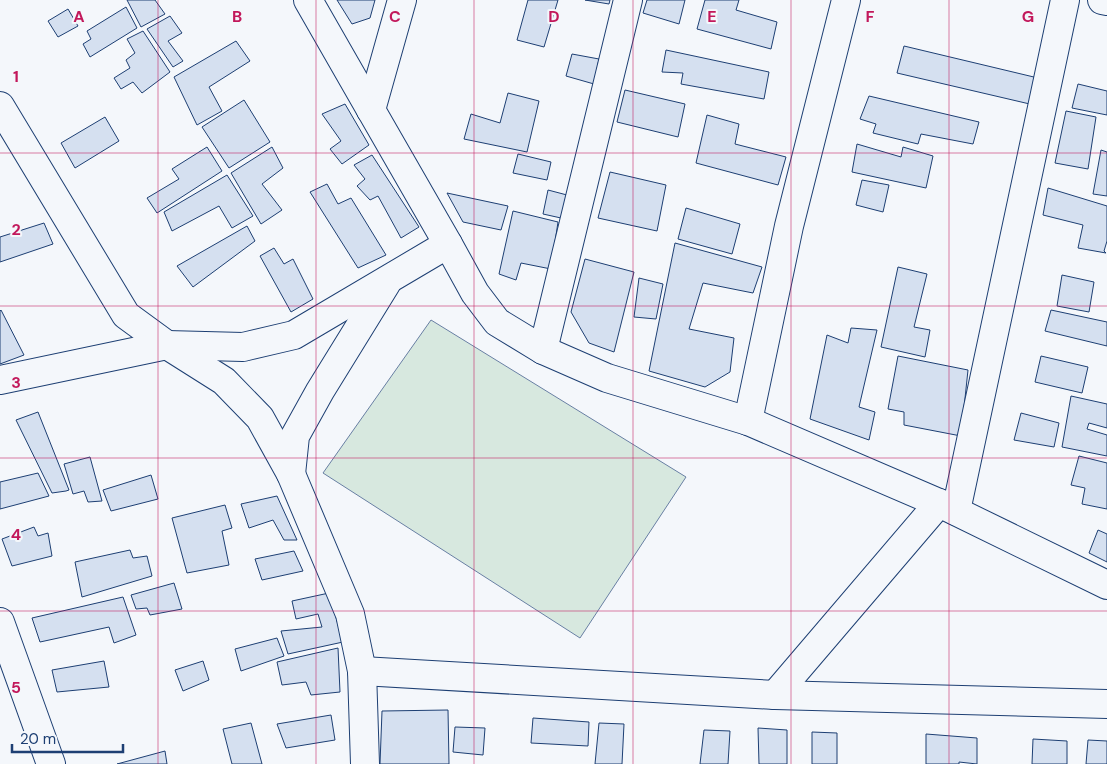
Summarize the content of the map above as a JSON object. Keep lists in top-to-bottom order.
{
  "scale_bar": "20 m",
  "grid": {
    "columns": [
      "A",
      "B",
      "C",
      "D",
      "E",
      "F",
      "G"
    ],
    "rows": [
      "1",
      "2",
      "3",
      "4",
      "5"
    ]
  }
}
